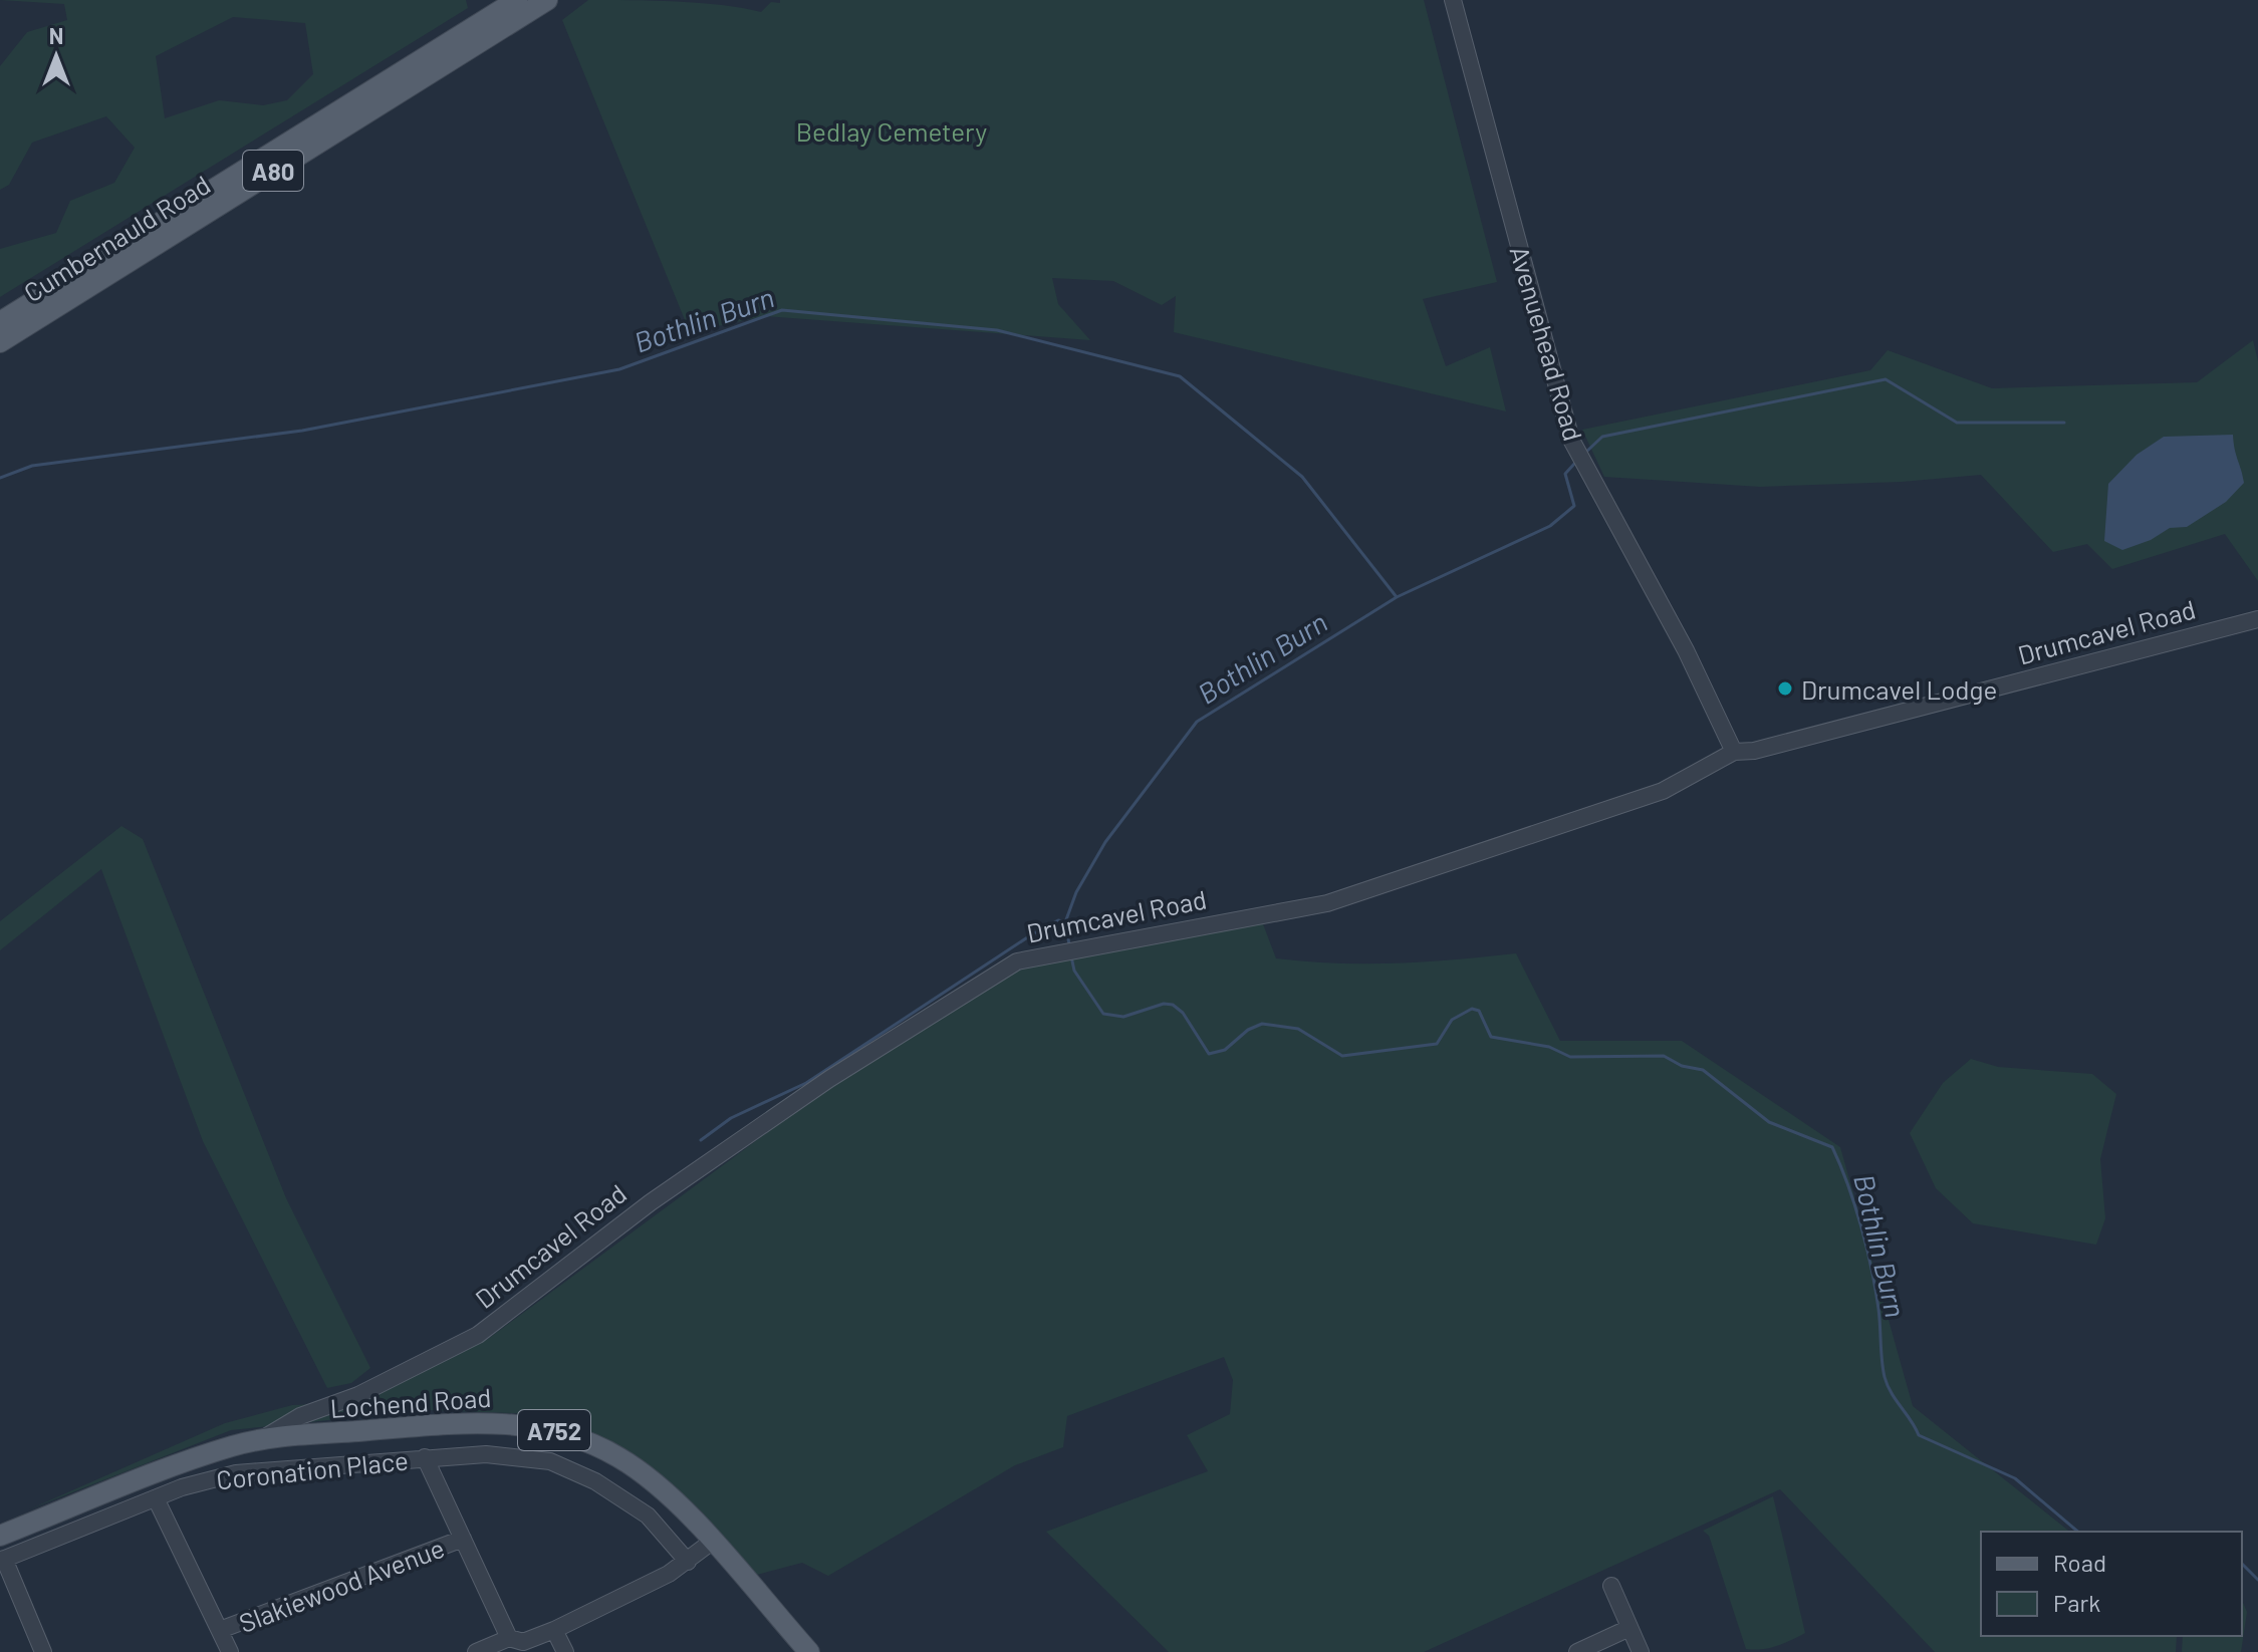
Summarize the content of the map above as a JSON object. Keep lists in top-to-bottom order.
{
  "streets": {
    "main road": [
      "A80",
      "Cumbernauld Road",
      "Drumcavel Road",
      "Lochend Road",
      "A752"
    ],
    "street": ["Avenuehead Road", "Coronation Place", "Slakiewood Avenue"]
  },
  "crossings": [
    ["Avenuehead Road", "Drumcavel Road"],
    ["Drumcavel Road", "Lochend Road"]
  ],
  "water": ["Bothlin Burn"],
  "parks": ["Bedlay Cemetery"],
  "places": ["Drumcavel Lodge"],
  "legend": ["Road", "Park"],
  "north": "top"
}
